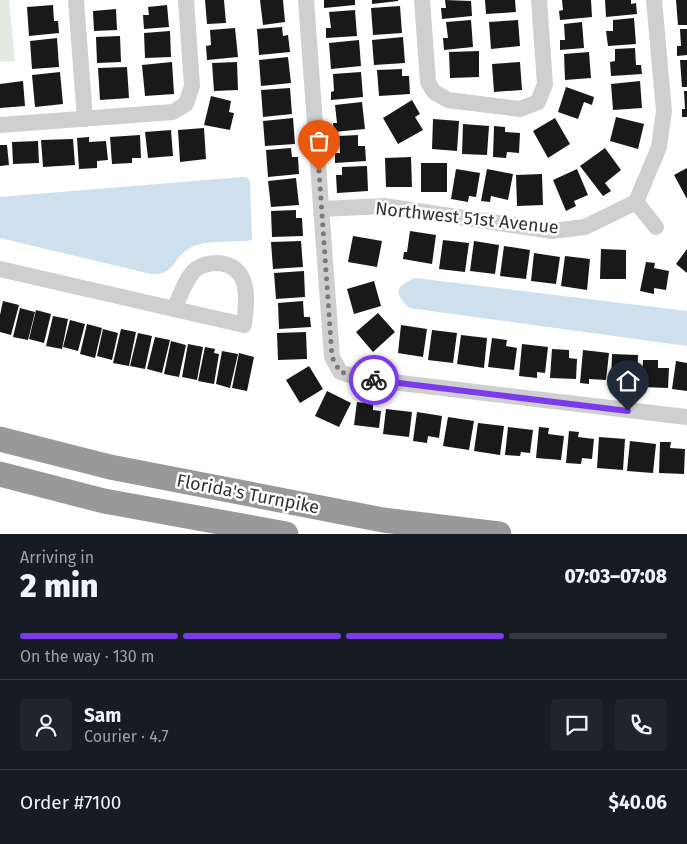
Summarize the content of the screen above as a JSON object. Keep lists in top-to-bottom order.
{
  "streets": {
    "highway": ["Florida's Turnpike"],
    "street": ["Northwest 51st Avenue"]
  },
  "page": {
    "heading": ["2 min", "Arriving in", "07:03–07:08"],
    "panel": [
      "Sam",
      "Courier · 4.7",
      "Order #7100",
      "$40.06"
    ],
    "bar": "On the way · 130 m"
  }
}
